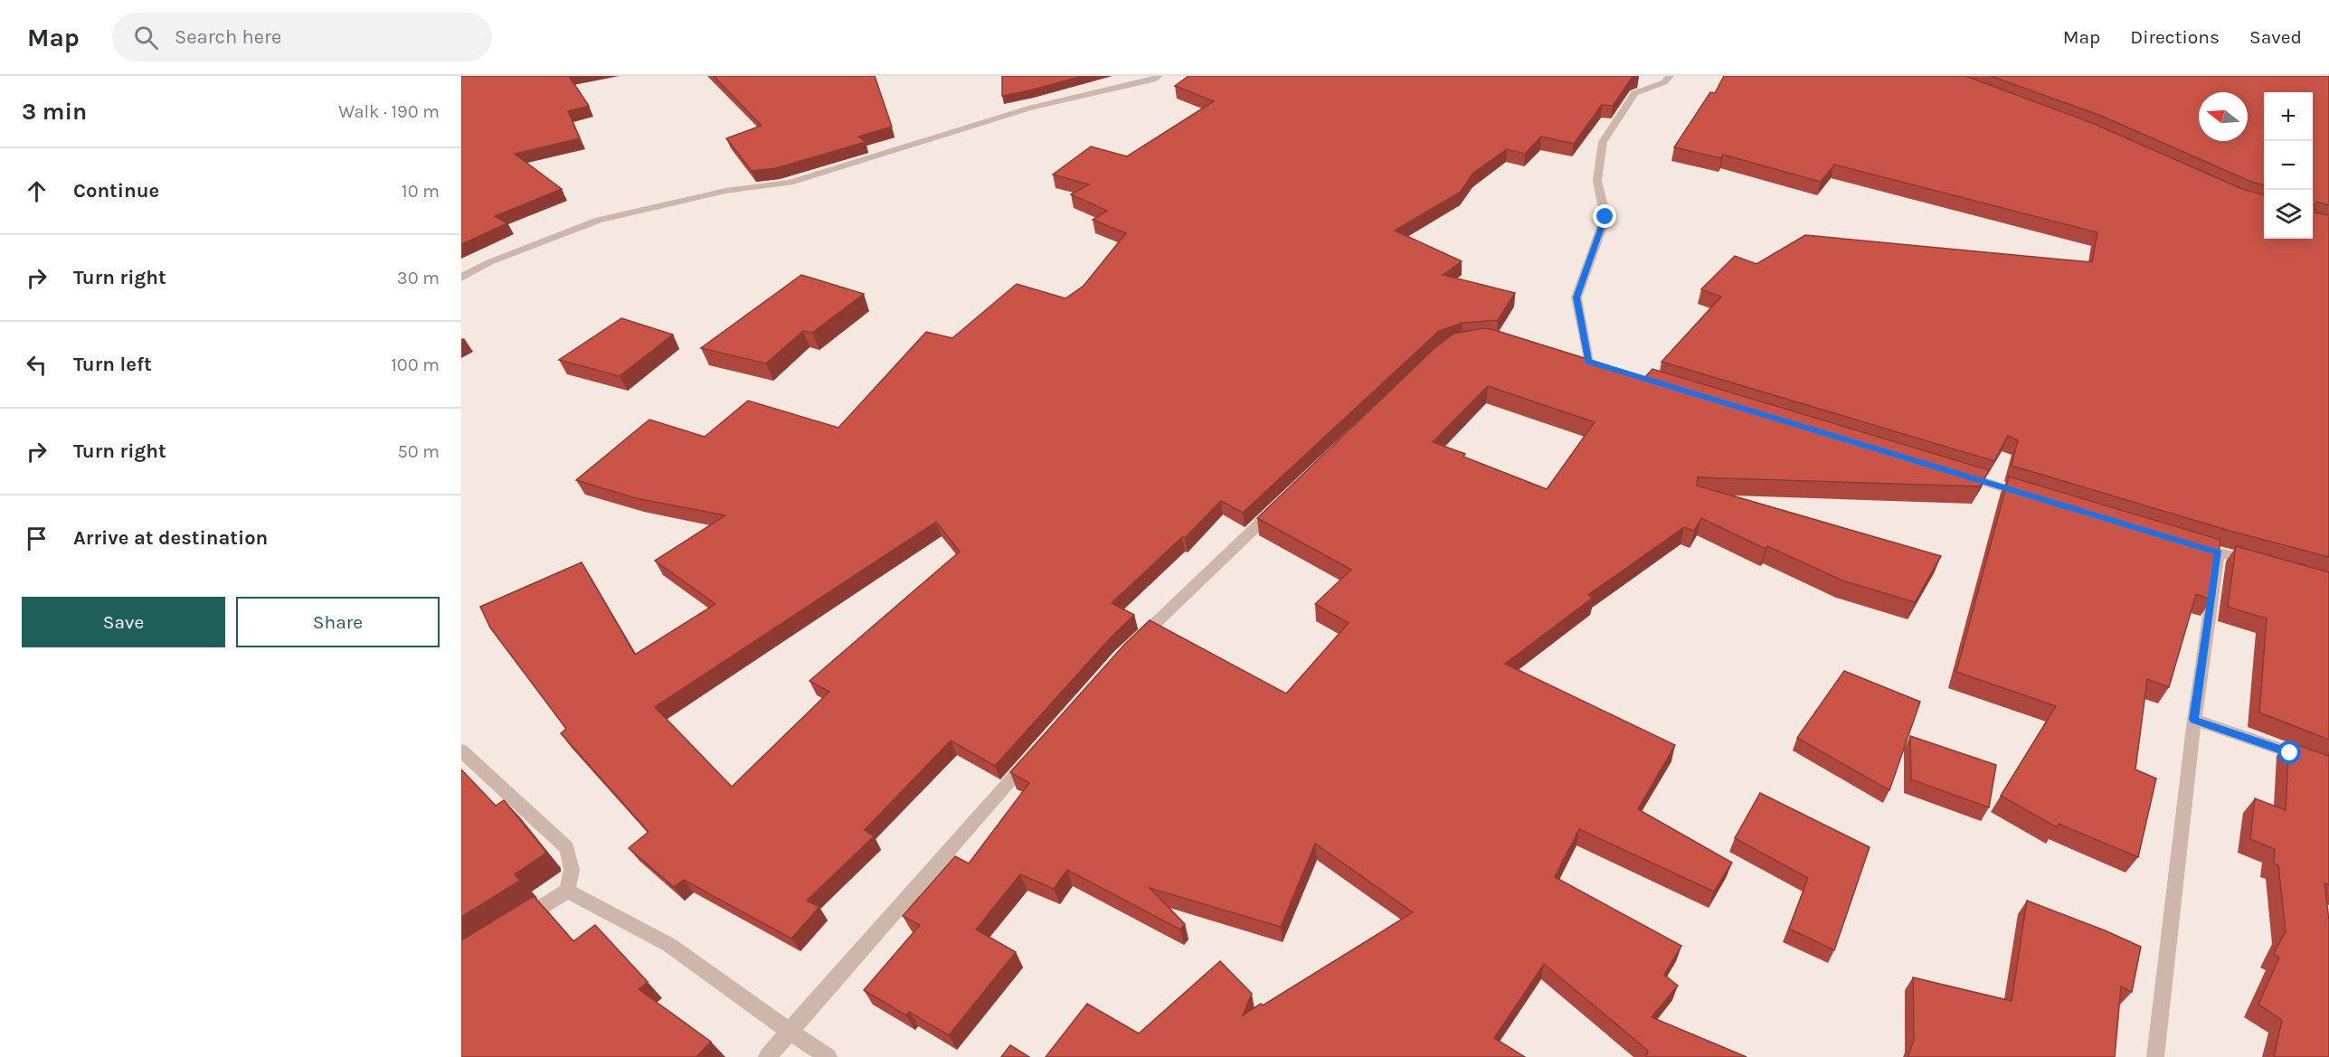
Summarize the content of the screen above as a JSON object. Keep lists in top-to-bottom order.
{
  "north": "left",
  "page": {
    "header": "Map",
    "search": "Search here",
    "nav": ["Map", "Directions", "Saved"],
    "heading": ["3 min", "Walk · 190 m"],
    "map_buttons": ["+", "−"],
    "list": [
      ["Continue", "10 m"],
      ["Turn right", "30 m"],
      ["Turn left", "100 m"],
      ["Turn right", "50 m"],
      "Arrive at destination"
    ],
    "buttons": ["Save", "Share"]
  }
}
